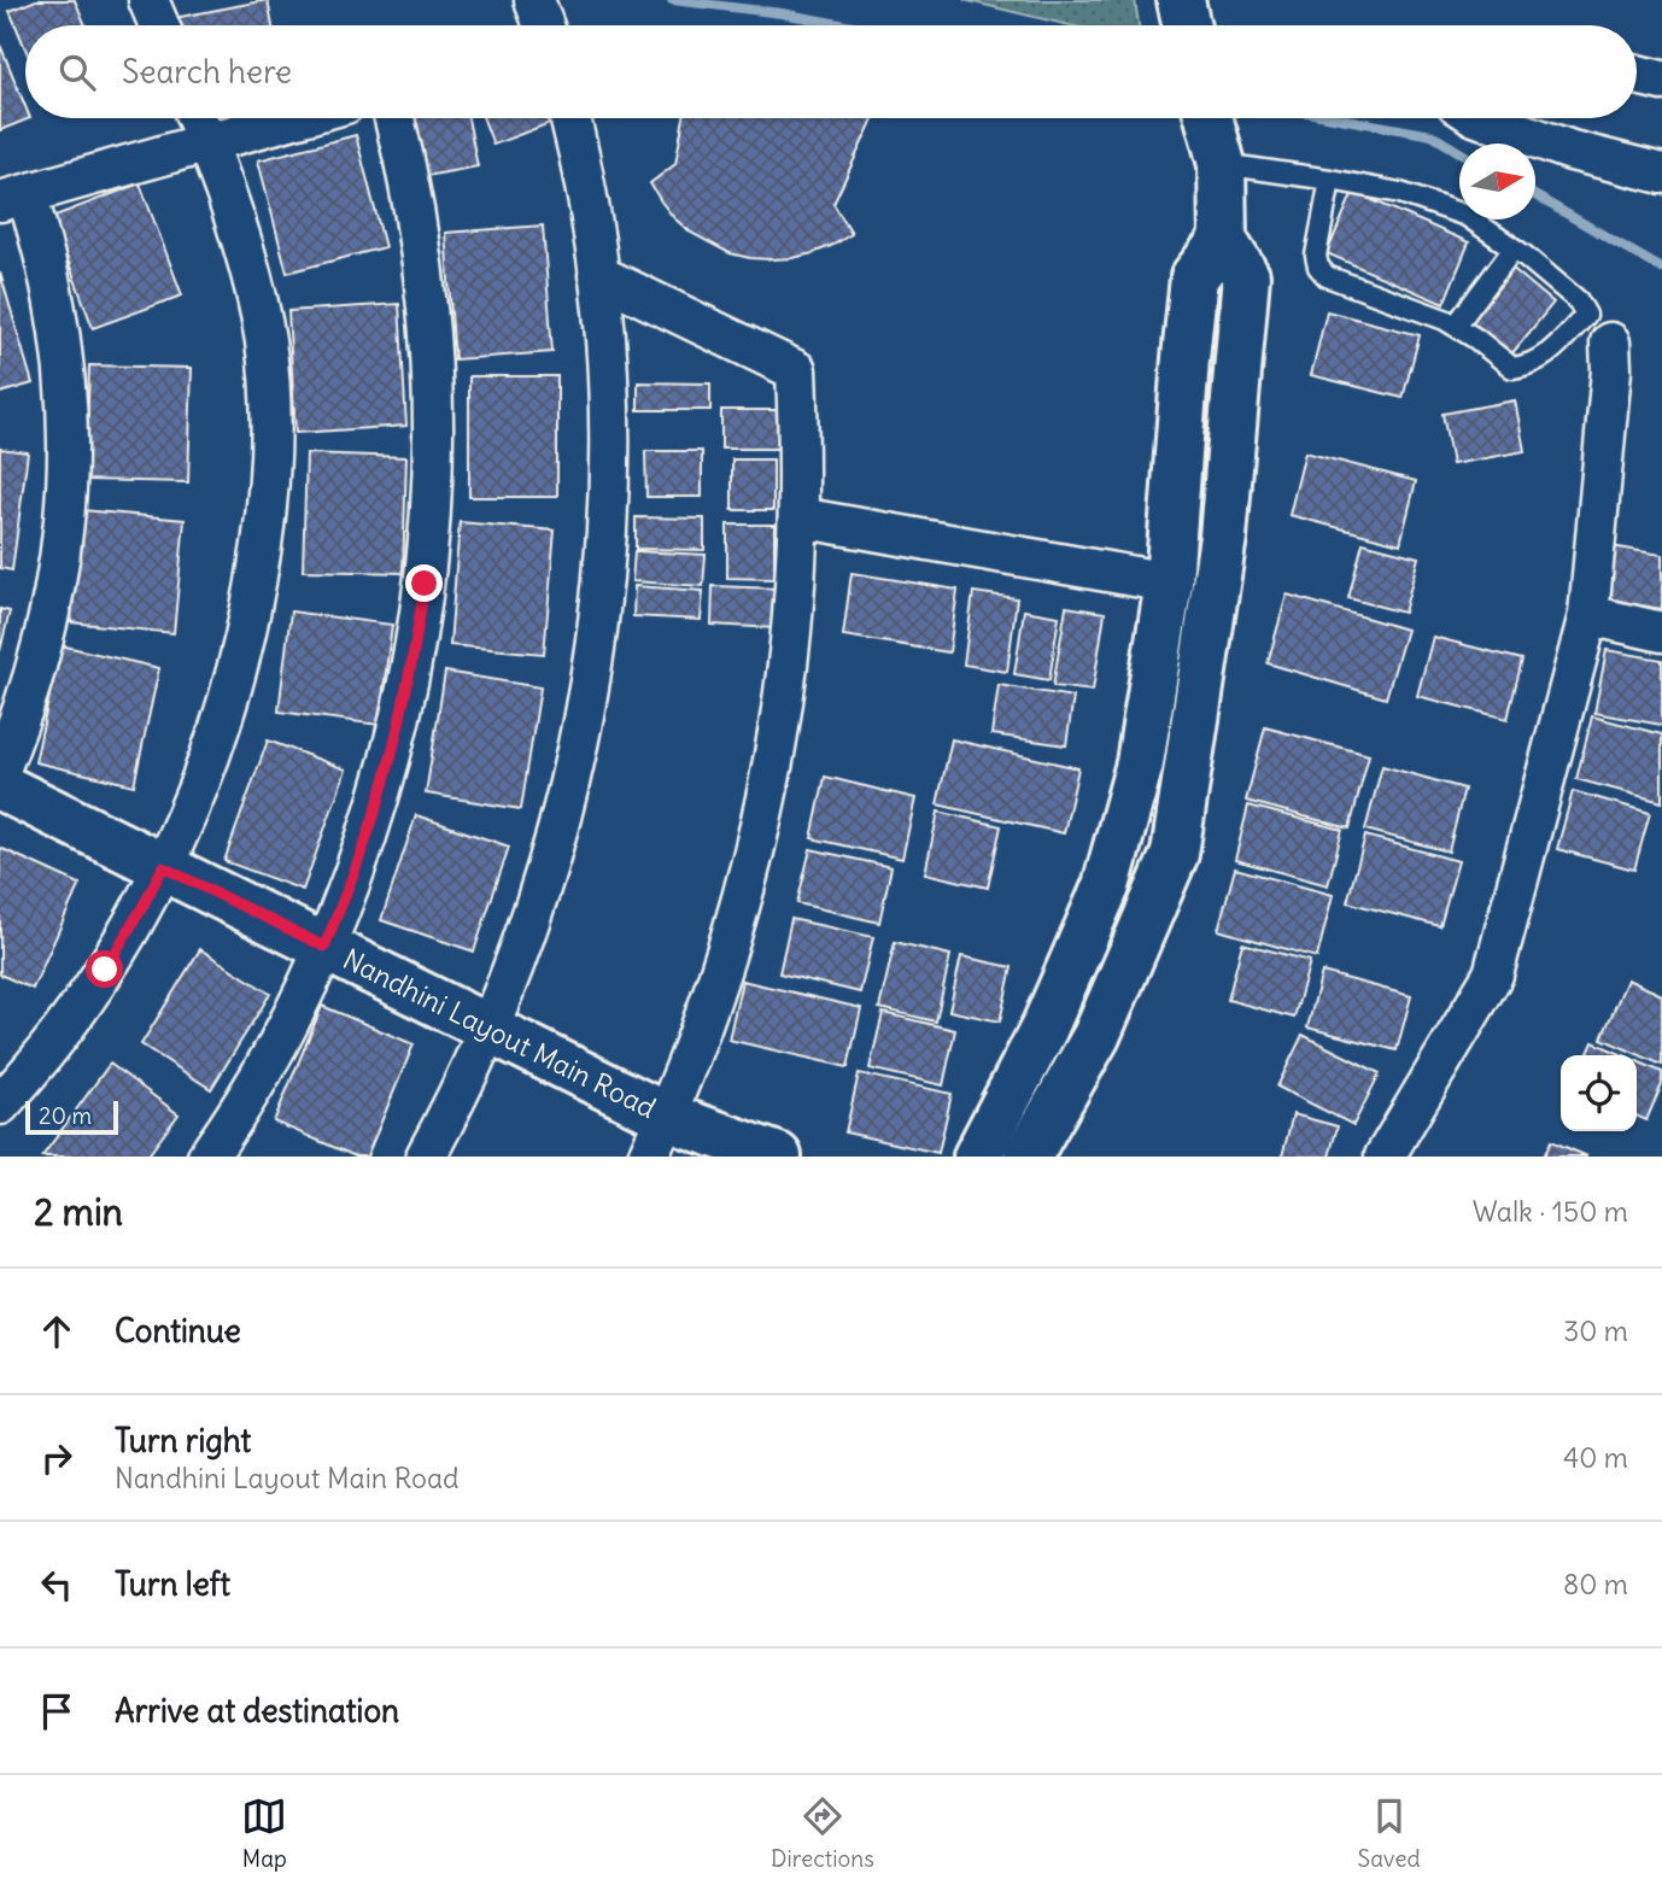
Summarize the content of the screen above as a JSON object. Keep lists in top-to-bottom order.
{
  "streets": {
    "street": ["Nandhini Layout Main Road"]
  },
  "scale_bar": "20 m",
  "north": "right",
  "page": {
    "search": "Search here",
    "scale": "20 m",
    "heading": ["2 min", "Walk · 150 m"],
    "list": [
      ["Continue", "30 m"],
      ["Turn right", "Nandhini Layout Main Road", "40 m"],
      ["Turn left", "80 m"],
      "Arrive at destination"
    ],
    "nav": ["Map", "Directions", "Saved"]
  }
}
